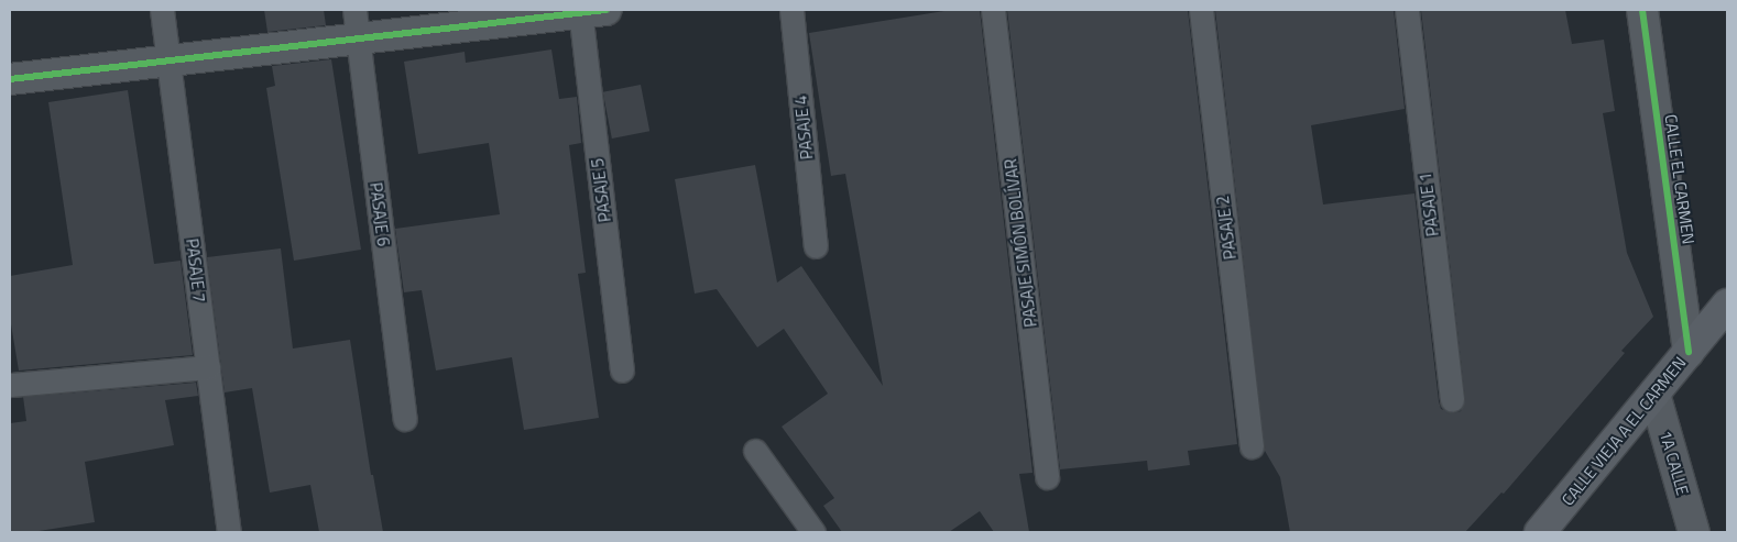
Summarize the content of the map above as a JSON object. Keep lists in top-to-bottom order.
{
  "streets": {
    "street": ["CALLE EL CARMEN", "CALLE VIEJA A EL CARMEN", "1A CALLE"],
    "lane": [
      "PASAJE 4",
      "PASAJE 5",
      "PASAJE 1",
      "PASAJE 6",
      "PASAJE 2",
      "PASAJE SIMÓN BOLÍVAR",
      "PASAJE 7"
    ]
  },
  "crossings": [
    ["CALLE EL CARMEN", "CALLE VIEJA A EL CARMEN"],
    ["CALLE VIEJA A EL CARMEN", "1A CALLE"]
  ]
}
